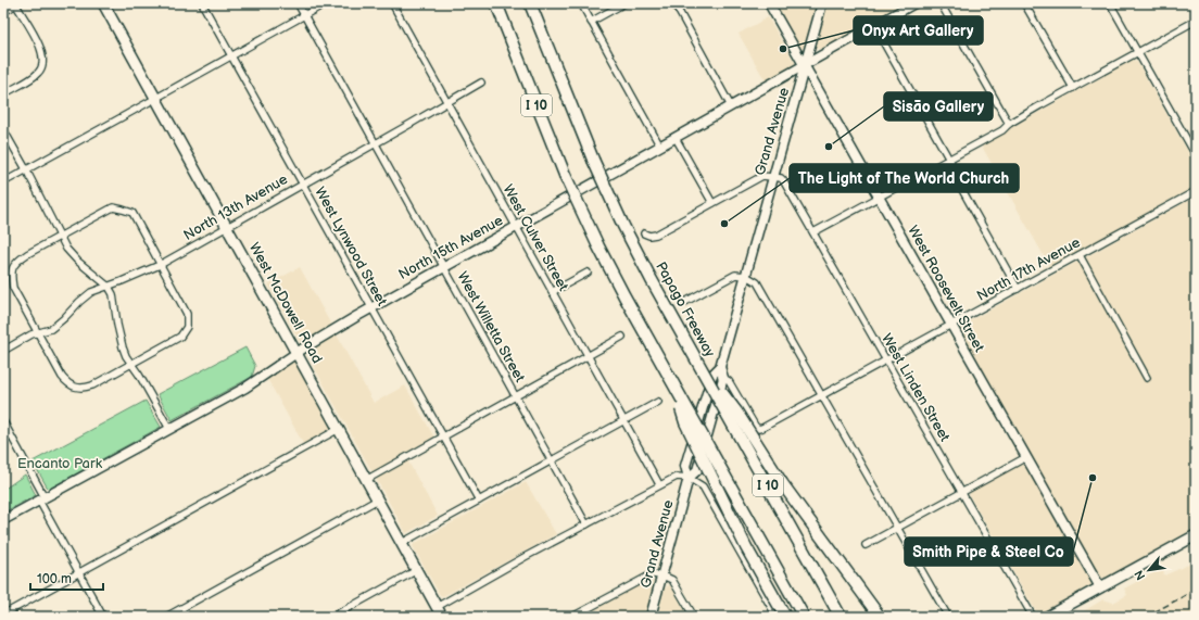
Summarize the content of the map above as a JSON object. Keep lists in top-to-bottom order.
{
  "streets": {
    "highway": ["I 10", "Papago Freeway"],
    "main road": ["West McDowell Road"],
    "street": [
      "Grand Avenue",
      "North 13th Avenue",
      "West Culver Street",
      "West Lynwood Street",
      "North 15th Avenue",
      "North 17th Avenue",
      "West Roosevelt Street",
      "West Willetta Street",
      "West Linden Street"
    ]
  },
  "crossings": [
    ["Grand Avenue", "North 15th Avenue"],
    ["Grand Avenue", "North 17th Avenue"],
    ["Grand Avenue", "West Roosevelt Street"],
    ["Grand Avenue", "West Linden Street"],
    ["North 13th Avenue", "West Culver Street"],
    ["North 13th Avenue", "West Lynwood Street"],
    ["North 13th Avenue", "West McDowell Road"],
    ["North 13th Avenue", "West Willetta Street"],
    ["West Culver Street", "North 15th Avenue"],
    ["West Lynwood Street", "North 15th Avenue"],
    ["North 15th Avenue", "West Roosevelt Street"],
    ["North 15th Avenue", "West McDowell Road"],
    ["North 15th Avenue", "West Willetta Street"],
    ["North 17th Avenue", "West Roosevelt Street"],
    ["North 17th Avenue", "West Linden Street"]
  ],
  "parks": ["Encanto Park"],
  "places": [
    "Onyx Art Gallery",
    "Sisāo Gallery",
    "The Light of The World Church",
    "Smith Pipe & Steel Co"
  ],
  "scale_bar": "100 m",
  "north": "bottom left"
}
